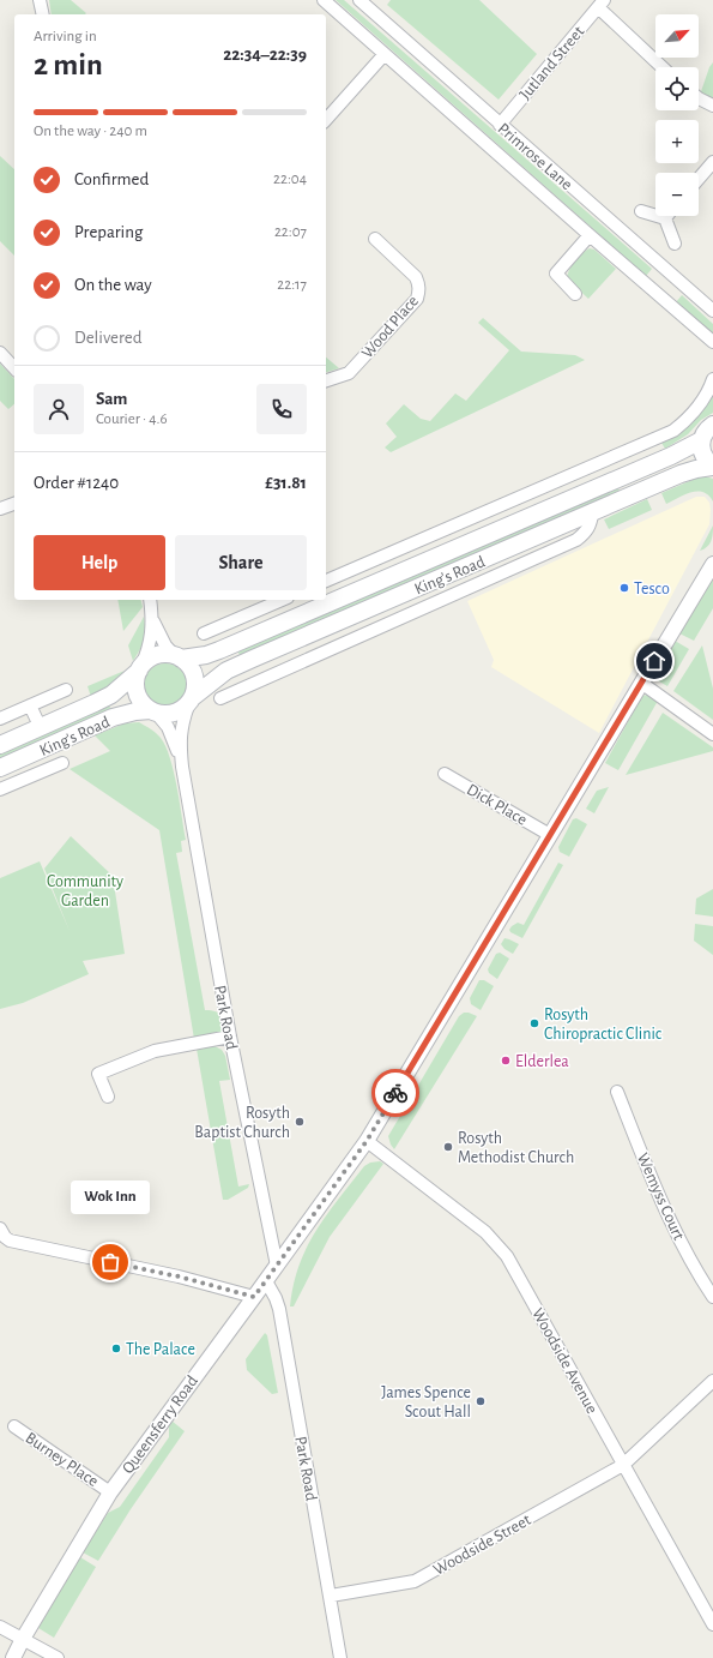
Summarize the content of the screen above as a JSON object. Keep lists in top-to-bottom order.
{
  "streets": {
    "main road": ["King's Road"],
    "street": [
      "Jutland Street",
      "Primrose Lane",
      "Wood Place",
      "Dick Place",
      "Park Road",
      "Wemyss Court",
      "Woodside Avenue",
      "Queensferry Road",
      "Burney Place",
      "Woodside Street"
    ]
  },
  "crossings": [
    ["Jutland Street", "Primrose Lane"],
    ["King's Road", "Park Road"],
    ["Dick Place", "Queensferry Road"],
    ["Park Road", "Queensferry Road"],
    ["Park Road", "Woodside Street"],
    ["Woodside Avenue", "Queensferry Road"],
    ["Woodside Avenue", "Woodside Street"],
    ["Queensferry Road", "Burney Place"]
  ],
  "parks": ["Community Garden"],
  "places": [
    "Tesco",
    "Rosyth Chiropractic Clinic",
    "Elderlea",
    "Rosyth Baptist Church",
    "Rosyth Methodist Church",
    "Wok Inn",
    "The Palace",
    "James Spence Scout Hall"
  ],
  "north": "top right",
  "page": {
    "map_buttons": ["+", "−"],
    "heading": ["2 min", "Arriving in", "22:34–22:39"],
    "panel": [
      "Sam",
      "Courier · 4.6",
      "Order #1240",
      "£31.81"
    ],
    "bar": "On the way · 240 m",
    "list": [
      ["Confirmed", "22:04"],
      ["Preparing", "22:07"],
      ["On the way", "22:17"],
      "Delivered"
    ],
    "buttons": ["Help", "Share"],
    "bubble": "Wok Inn"
  }
}
